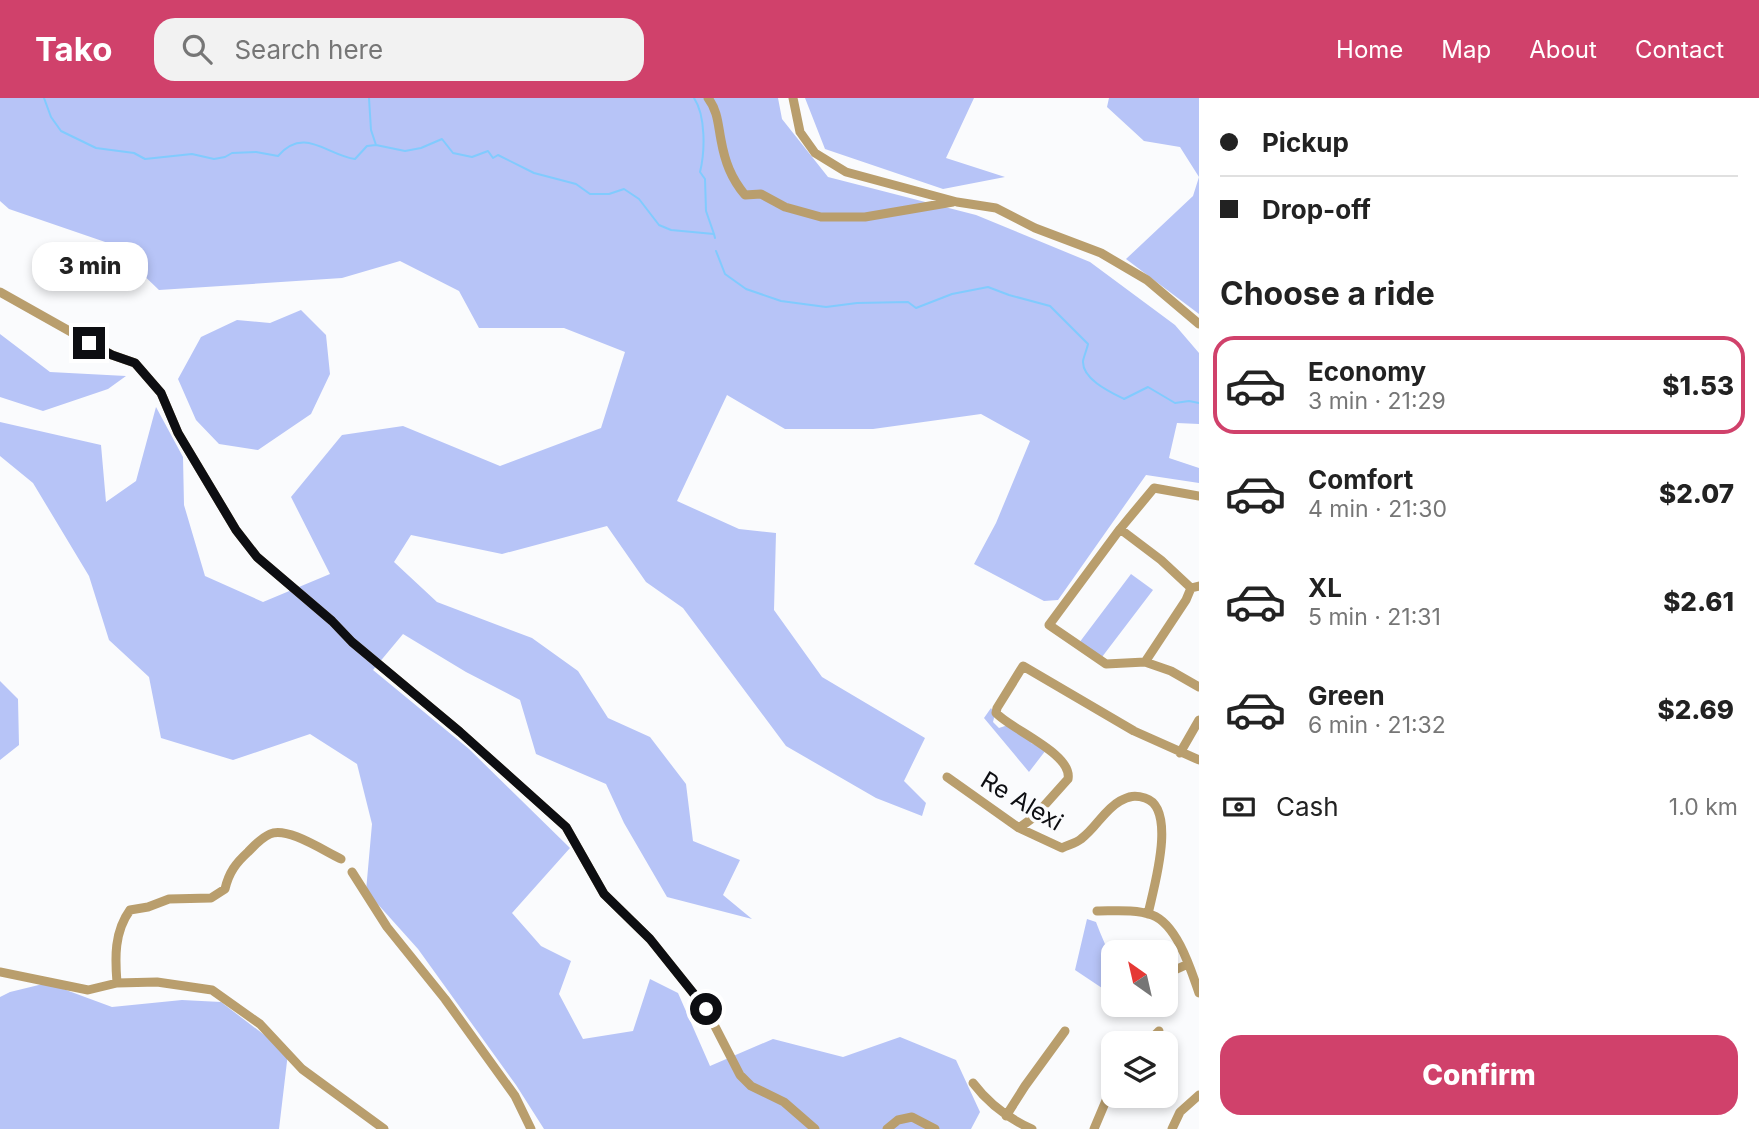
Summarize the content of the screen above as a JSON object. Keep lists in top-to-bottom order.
{
  "streets": {
    "street": ["Re Alexi"]
  },
  "north": "top left",
  "page": {
    "header": "Tako",
    "search": "Search here",
    "nav": [
      "Home",
      "Map",
      "About",
      "Contact"
    ],
    "banner": ["Pickup", "Drop-off"],
    "bubble": "3 min",
    "heading": "Choose a ride",
    "list": [
      {
        "name": "Economy",
        "note": "3 min · 21:29",
        "value": "$1.53"
      },
      {
        "name": "Comfort",
        "note": "4 min · 21:30",
        "value": "$2.07"
      },
      {
        "name": "XL",
        "note": "5 min · 21:31",
        "value": "$2.61"
      },
      {
        "name": "Green",
        "note": "6 min · 21:32",
        "value": "$2.69"
      }
    ],
    "pay": ["Cash", "1.0 km"],
    "buttons": "Confirm"
  }
}
